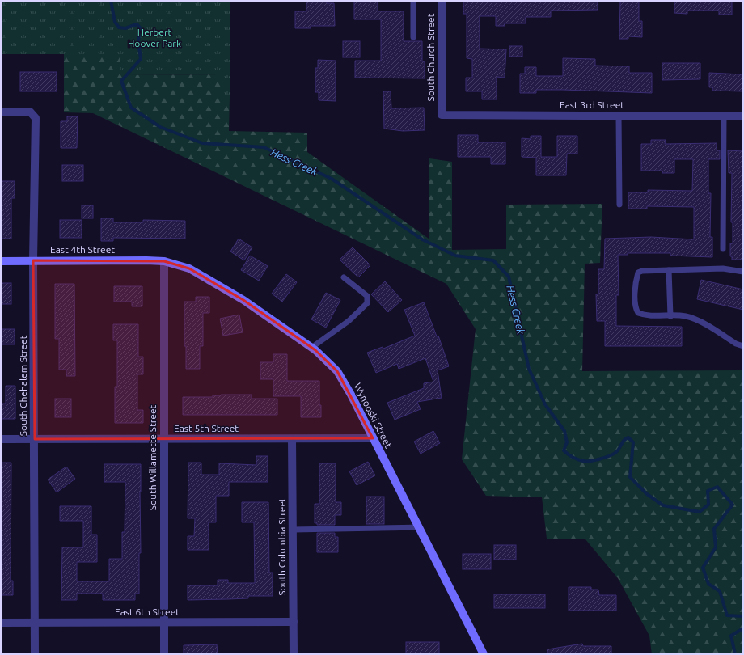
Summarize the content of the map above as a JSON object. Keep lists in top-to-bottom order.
{
  "streets": {
    "main road": ["East 4th Street", "Wynooski Street"],
    "street": [
      "South Church Street",
      "East 3rd Street",
      "South Chehalem Street",
      "East 5th Street",
      "South Willamette Street",
      "South Columbia Street",
      "East 6th Street"
    ]
  },
  "crossings": [
    ["South Church Street", "East 3rd Street"],
    ["East 4th Street", "South Chehalem Street"],
    ["East 4th Street", "Wynooski Street"],
    ["East 4th Street", "South Willamette Street"],
    ["South Chehalem Street", "East 5th Street"],
    ["South Chehalem Street", "East 6th Street"],
    ["Wynooski Street", "East 5th Street"],
    ["Wynooski Street", "South Willamette Street"],
    ["East 5th Street", "South Willamette Street"],
    ["East 5th Street", "South Columbia Street"],
    ["South Willamette Street", "East 6th Street"],
    ["South Columbia Street", "East 6th Street"]
  ],
  "water": ["Hess Creek"],
  "parks": ["Herbert Hoover Park"]
}
